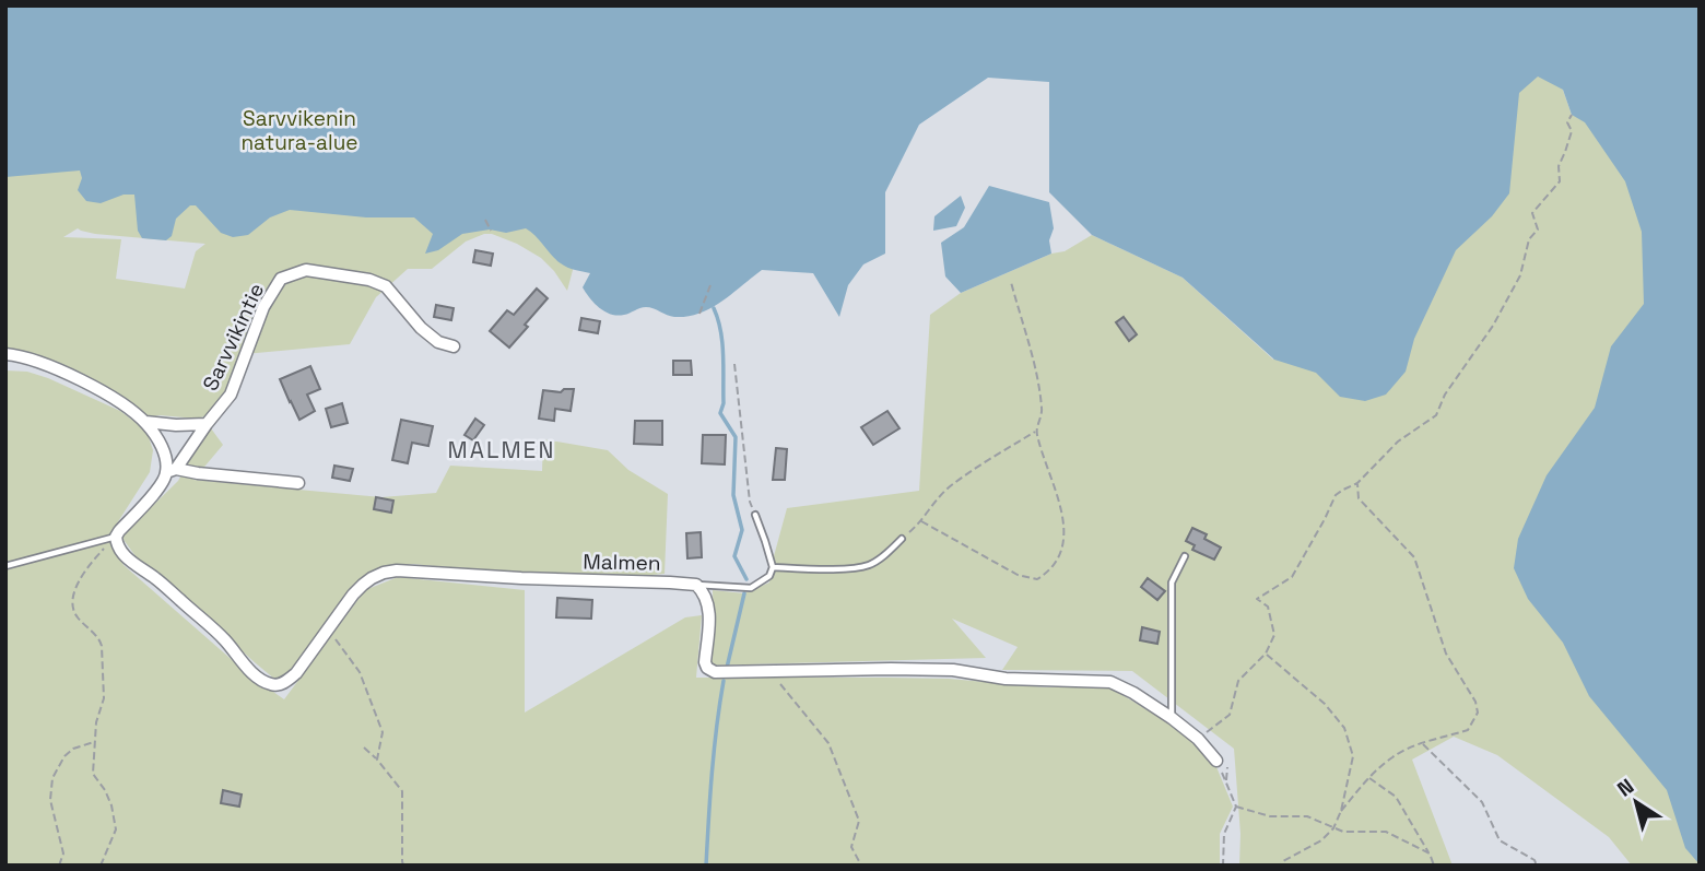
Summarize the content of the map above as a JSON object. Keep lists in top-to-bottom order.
{
  "streets": {
    "street": ["Sarvvikintie", "Malmen"]
  },
  "districts": ["MALMEN"],
  "parks": ["Sarvvikenin natura-alue"],
  "north": "top left"
}
